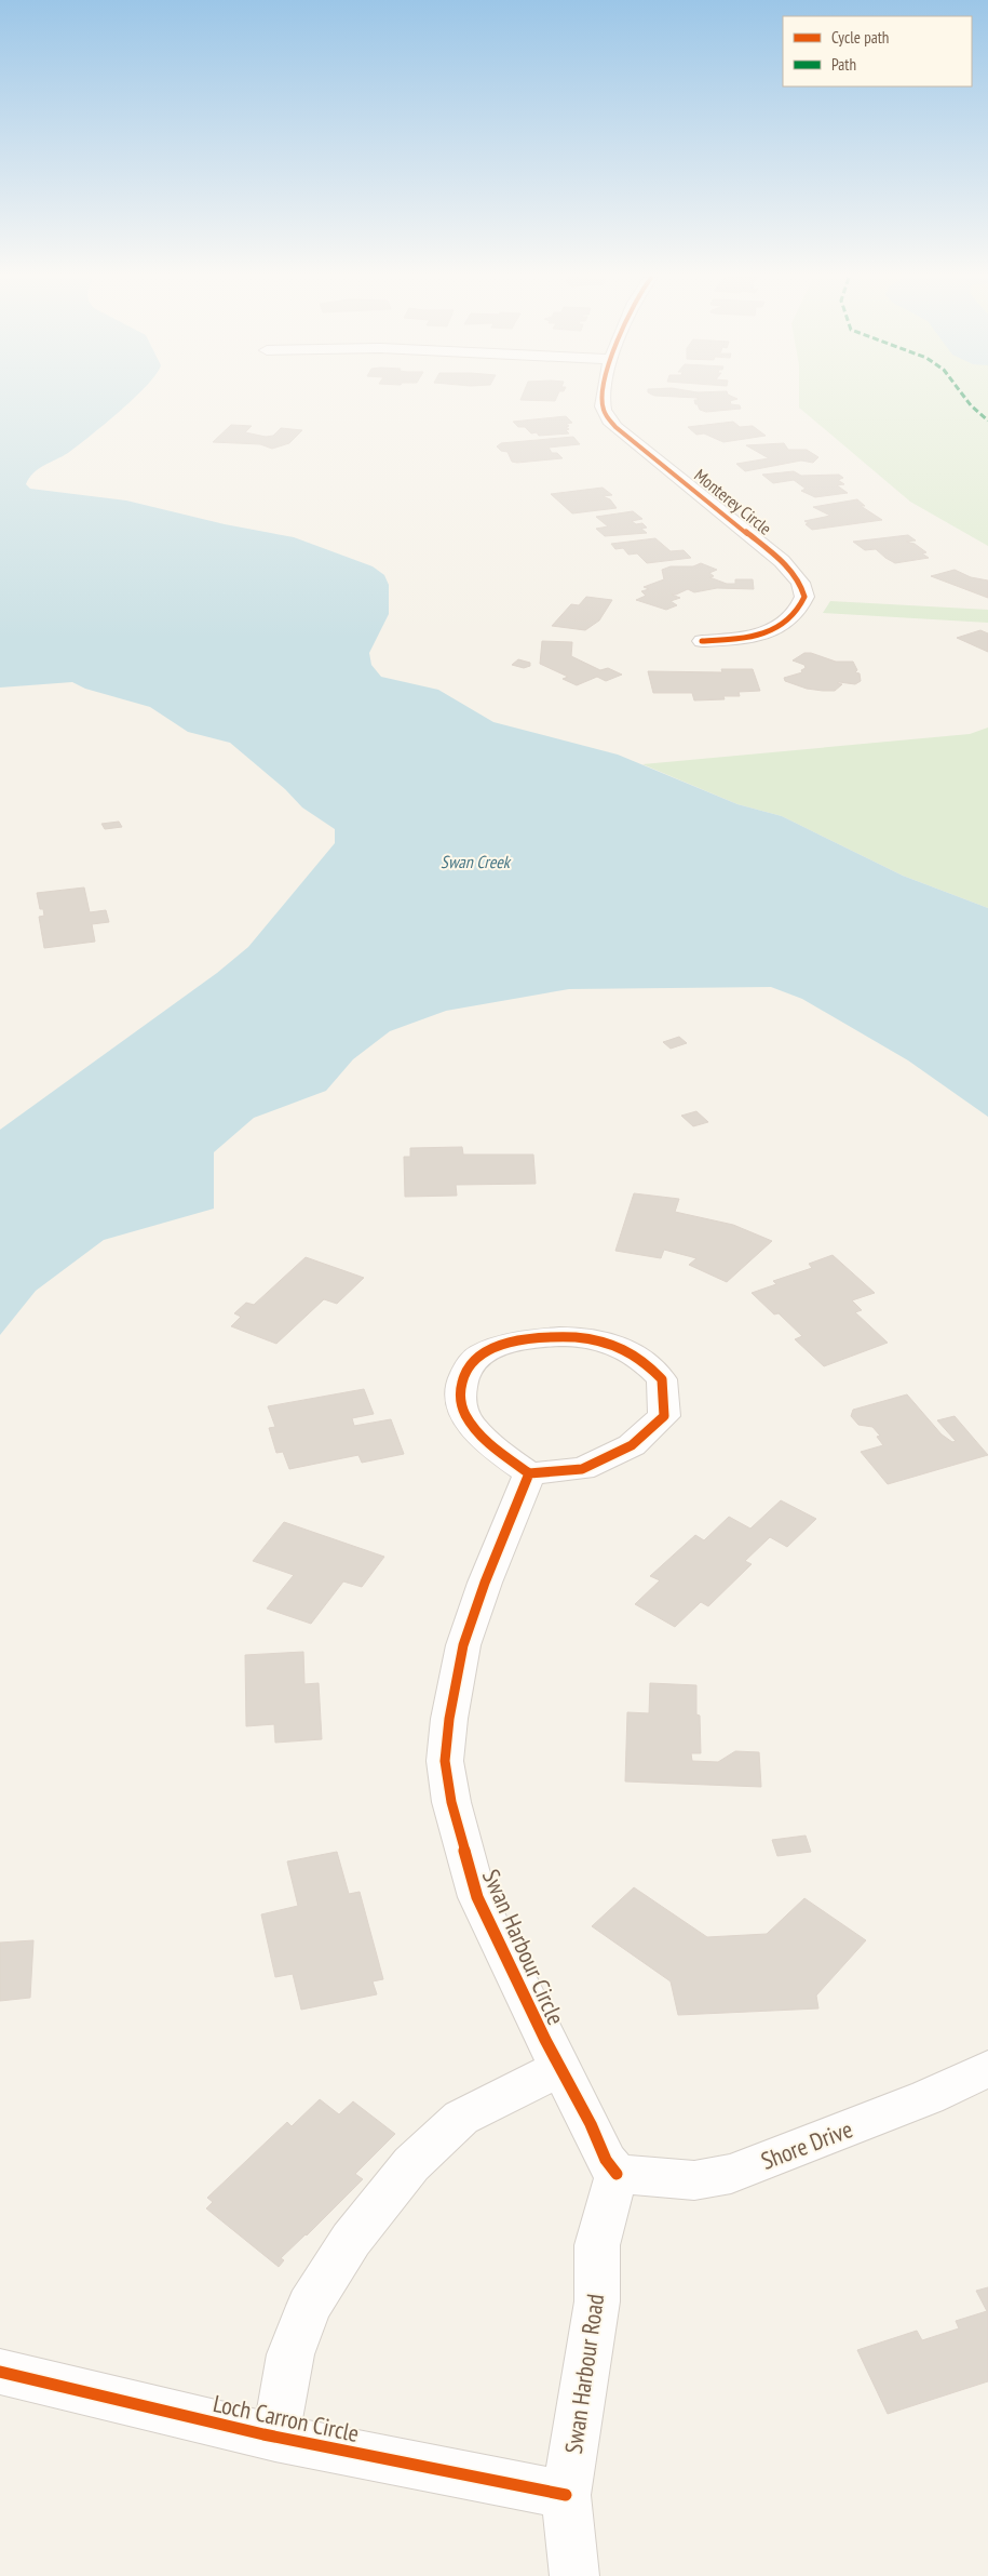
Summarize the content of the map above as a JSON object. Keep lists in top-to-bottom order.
{
  "streets": {
    "street": [
      "Monterey Circle",
      "Swan Harbour Circle",
      "Shore Drive",
      "Swan Harbour Road",
      "Loch Carron Circle"
    ]
  },
  "crossings": [
    ["Swan Harbour Circle", "Shore Drive"],
    ["Swan Harbour Circle", "Swan Harbour Road"],
    ["Shore Drive", "Swan Harbour Road"],
    ["Swan Harbour Road", "Loch Carron Circle"]
  ],
  "water": ["Swan Creek"],
  "legend": ["Cycle path", "Path"]
}
